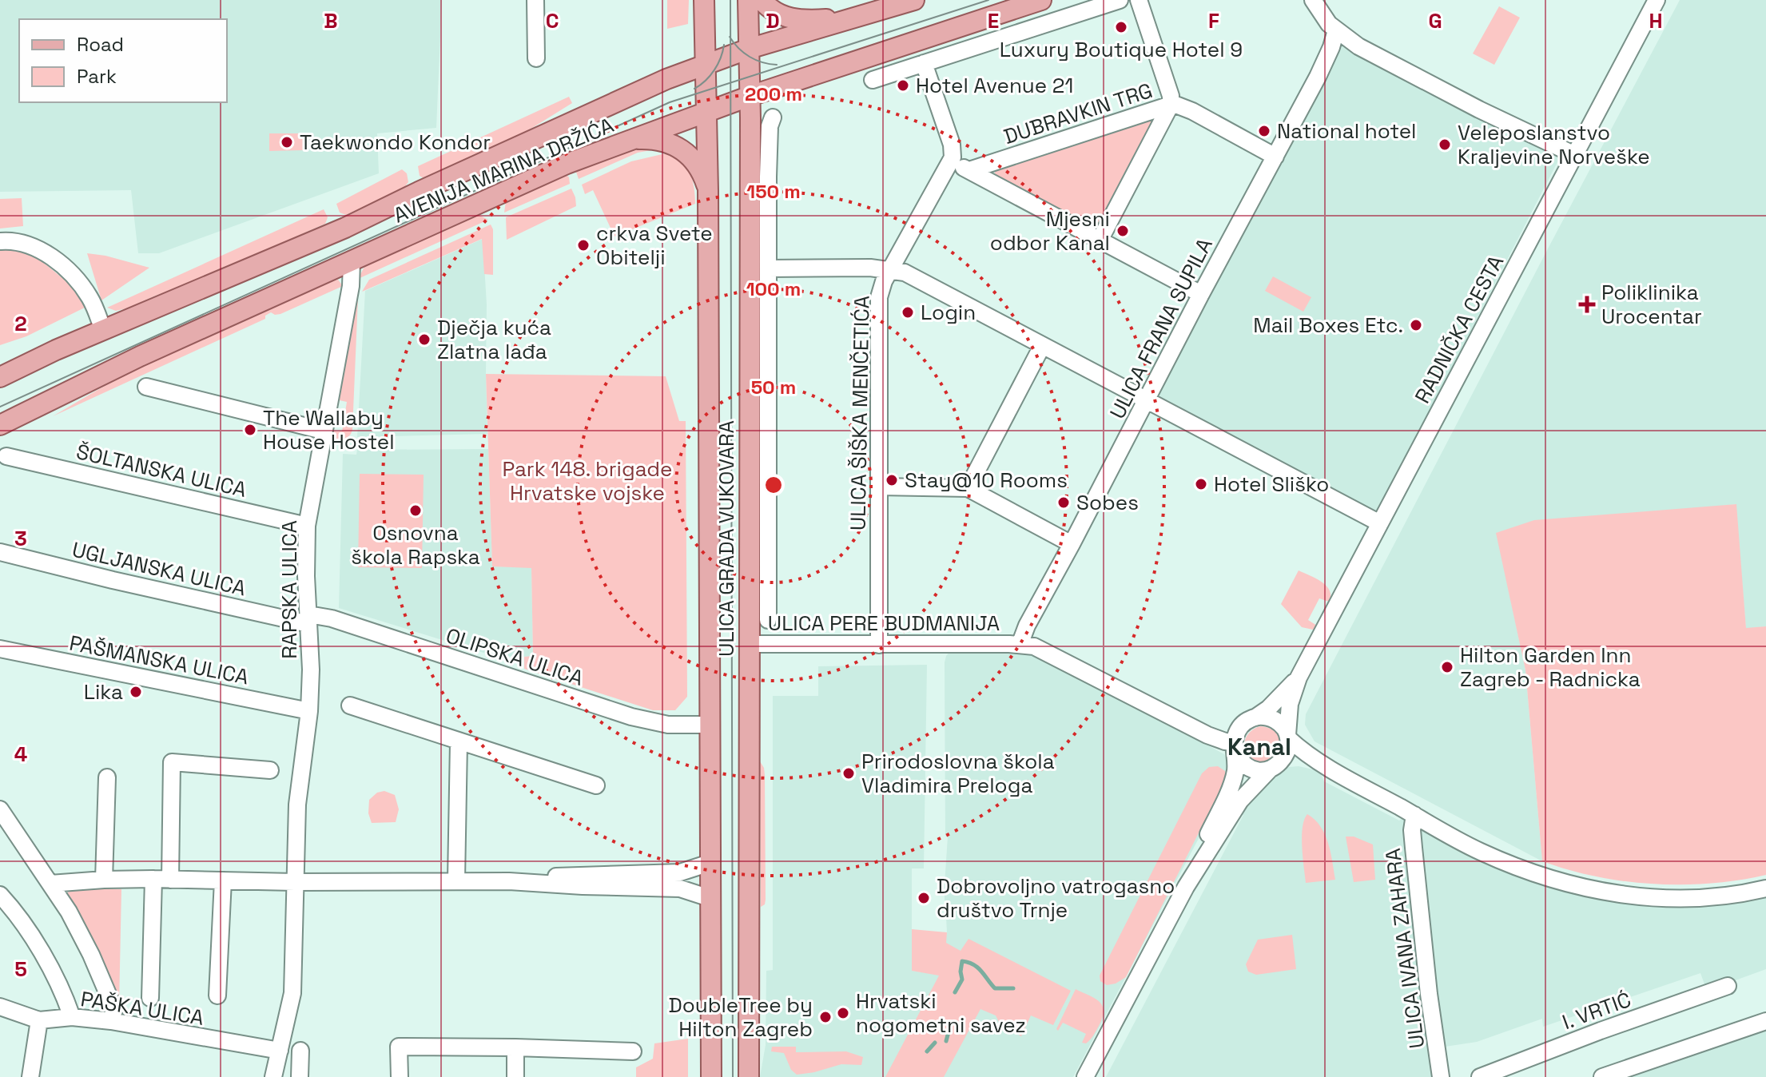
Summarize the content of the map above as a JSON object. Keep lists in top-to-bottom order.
{
  "streets": {
    "main road": ["AVENIJA MARINA DRŽIĆA", "ULICA GRADA VUKOVARA"],
    "street": [
      "DUBRAVKIN TRG",
      "ULICA FRANA SUPILA",
      "RADNIČKA CESTA",
      "ULICA ŠIŠKA MENČETIĆA",
      "ŠOLTANSKA ULICA",
      "UGLJANSKA ULICA",
      "RAPSKA ULICA",
      "ULICA PERE BUDMANIJA",
      "OLIPSKA ULICA",
      "PAŠMANSKA ULICA",
      "ULICA IVANA ZAHARA",
      "PAŠKA ULICA",
      "I. VRTIĆ"
    ]
  },
  "crossings": [
    ["AVENIJA MARINA DRŽIĆA", "ULICA GRADA VUKOVARA"],
    ["AVENIJA MARINA DRŽIĆA", "RAPSKA ULICA"],
    ["ULICA FRANA SUPILA", "ULICA PERE BUDMANIJA"],
    ["RADNIČKA CESTA", "ULICA PERE BUDMANIJA"],
    ["ULICA ŠIŠKA MENČETIĆA", "ULICA PERE BUDMANIJA"],
    ["ŠOLTANSKA ULICA", "RAPSKA ULICA"],
    ["ULICA GRADA VUKOVARA", "ULICA PERE BUDMANIJA"],
    ["ULICA GRADA VUKOVARA", "OLIPSKA ULICA"],
    ["UGLJANSKA ULICA", "RAPSKA ULICA"],
    ["UGLJANSKA ULICA", "OLIPSKA ULICA"],
    ["RAPSKA ULICA", "OLIPSKA ULICA"],
    ["RAPSKA ULICA", "PAŠMANSKA ULICA"],
    ["RAPSKA ULICA", "PAŠKA ULICA"]
  ],
  "districts": ["Kanal"],
  "parks": ["Park 148. brigade Hrvatske vojske"],
  "places": {
    "other": [
      "Luxury Boutique Hotel 9",
      "Hotel Avenue 21",
      "National hotel",
      "Taekwondo Kondor",
      "Veleposlanstvo Kraljevine Norveške",
      "Mjesni odbor Kanal",
      "crkva Svete Obitelji",
      "Login",
      "Mail Boxes Etc.",
      "Dječja kuća Zlatna lađa",
      "The Wallaby House Hostel",
      "Stay@10 Rooms",
      "Hotel Sliško",
      "Sobes",
      "Osnovna škola Rapska",
      "Hilton Garden Inn Zagreb - Radnicka",
      "Lika",
      "Prirodoslovna škola Vladimira Preloga",
      "Dobrovoljno vatrogasno društvo Trnje",
      "Hrvatski nogometni savez",
      "DoubleTree by Hilton Zagreb"
    ],
    "health": ["Poliklinika Urocentar"]
  },
  "legend": ["Road", "Park"],
  "grid": {
    "columns": [
      "B",
      "C",
      "D",
      "E",
      "F",
      "G",
      "H"
    ],
    "rows": [
      "2",
      "3",
      "4",
      "5"
    ]
  },
  "rings": [
    "200 m",
    "150 m",
    "100 m",
    "50 m"
  ]
}
